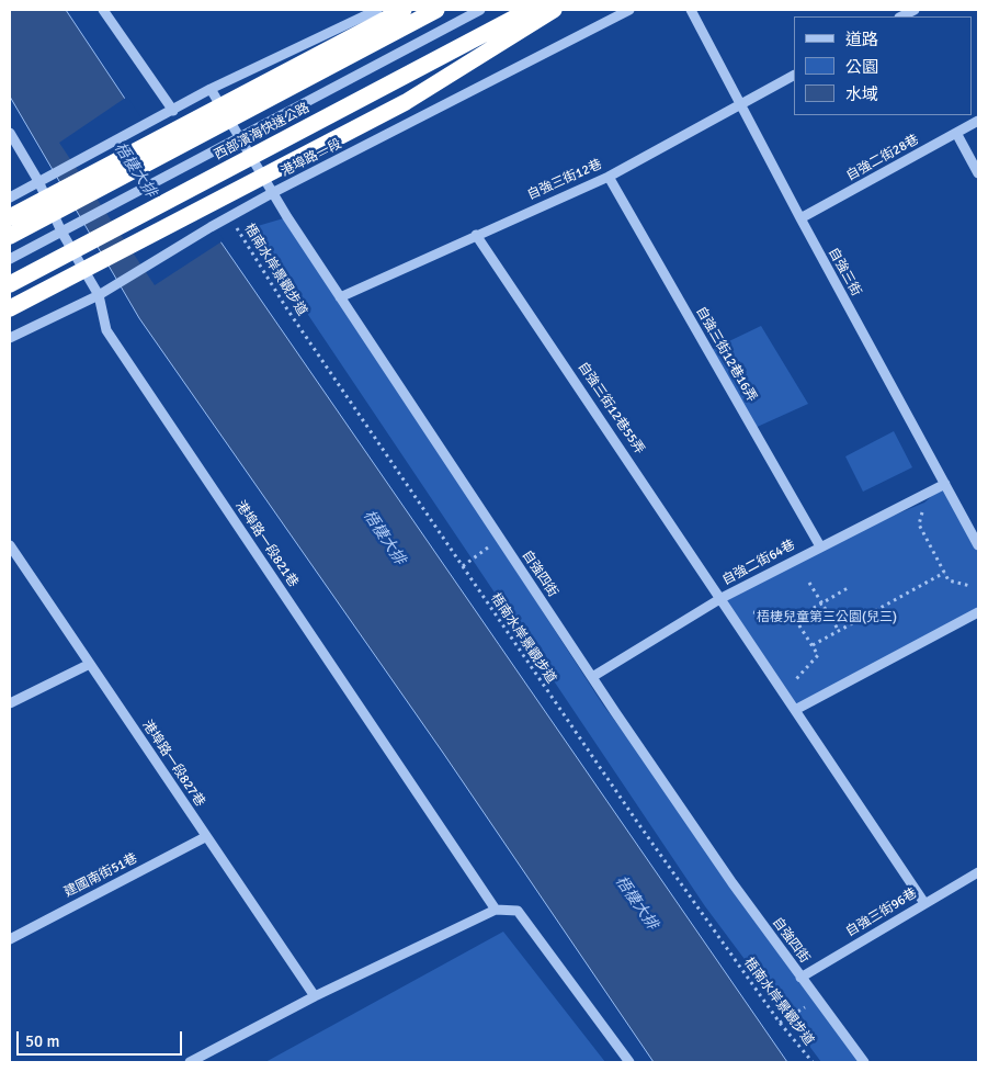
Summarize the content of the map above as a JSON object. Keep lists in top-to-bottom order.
{
  "streets": {
    "highway": ["西部濱海快速公路"],
    "street": [
      "港埠路一段",
      "自強二街28巷",
      "自強三街12巷",
      "自強三街",
      "自強三街12巷16弄",
      "自強三街12巷55弄",
      "港埠路一段821巷",
      "自強二街64巷",
      "自強四街",
      "港埠路一段827巷",
      "建國南街51巷",
      "自強三街96巷"
    ],
    "path": ["梧南水岸景觀步道"]
  },
  "crossings": [
    ["港埠路一段", "梧南水岸景觀步道"],
    ["港埠路一段", "港埠路一段821巷"],
    ["港埠路一段", "自強四街"],
    ["自強二街28巷", "自強三街"],
    ["自強三街12巷", "自強三街"],
    ["自強三街12巷", "自強三街12巷16弄"],
    ["自強三街12巷", "自強三街12巷55弄"],
    ["自強三街12巷", "自強四街"],
    ["自強三街", "自強二街64巷"],
    ["自強三街12巷16弄", "自強二街64巷"],
    ["自強三街12巷55弄", "自強二街64巷"],
    ["自強三街12巷55弄", "自強三街96巷"],
    ["自強二街64巷", "自強四街"],
    ["自強四街", "自強三街96巷"],
    ["港埠路一段827巷", "建國南街51巷"]
  ],
  "water": ["梧棲大排"],
  "parks": ["梧棲兒童第三公園(兒三)"],
  "legend": ["道路", "公園", "水域"],
  "scale_bar": "50 m"
}
